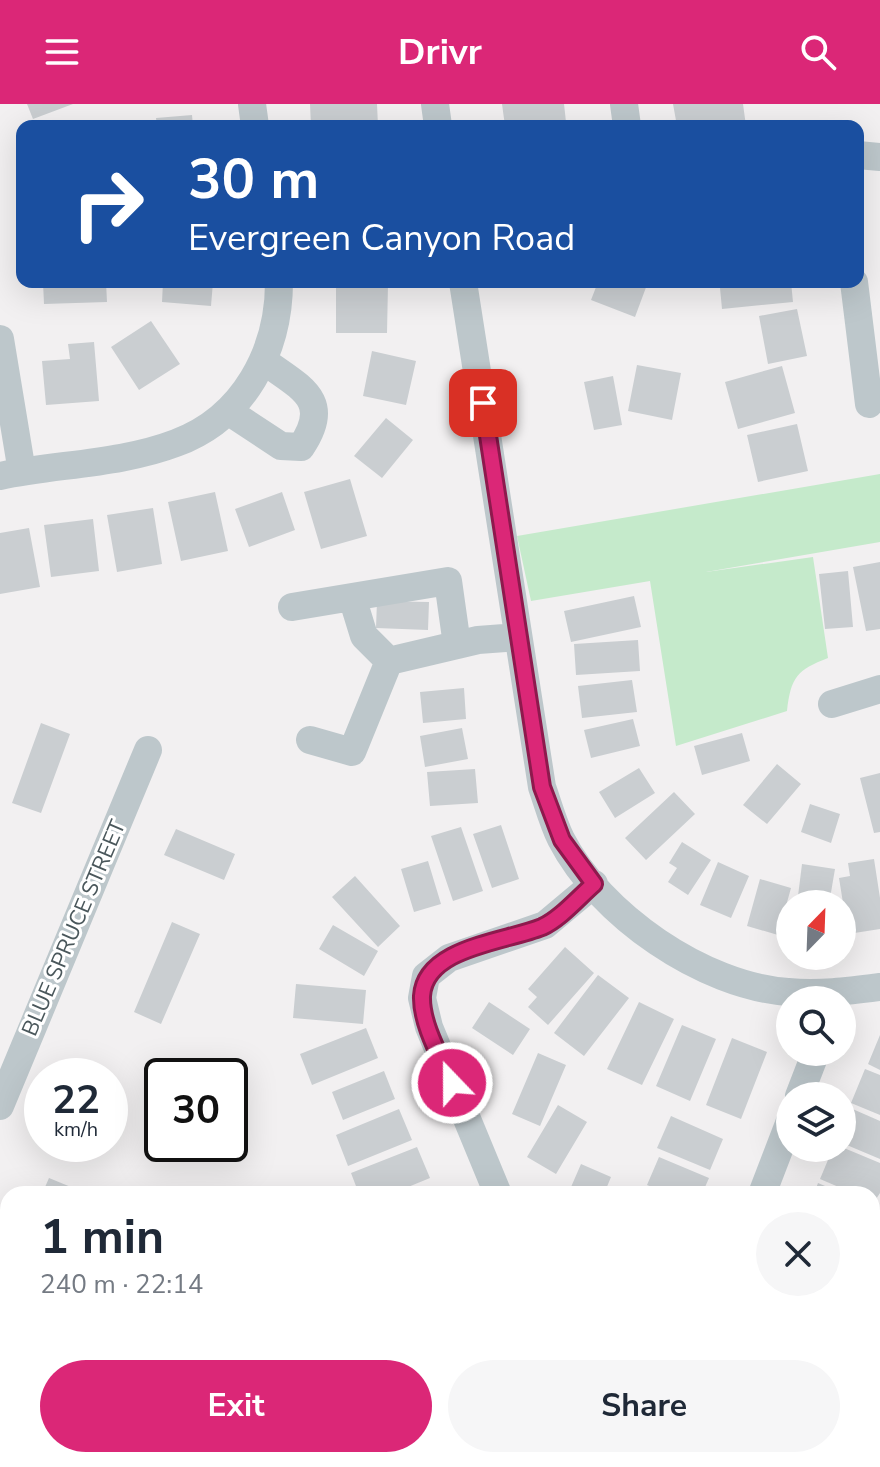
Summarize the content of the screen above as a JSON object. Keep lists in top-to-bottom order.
{
  "streets": {
    "street": ["BLUE SPRUCE STREET"]
  },
  "north": "top right",
  "page": {
    "header": "Drivr",
    "turn": ["30 m", "Evergreen Canyon Road"],
    "speed": "22 km/h",
    "limit": "30",
    "heading": ["1 min", "240 m · 22:14"],
    "buttons": ["Exit", "Share"]
  }
}
